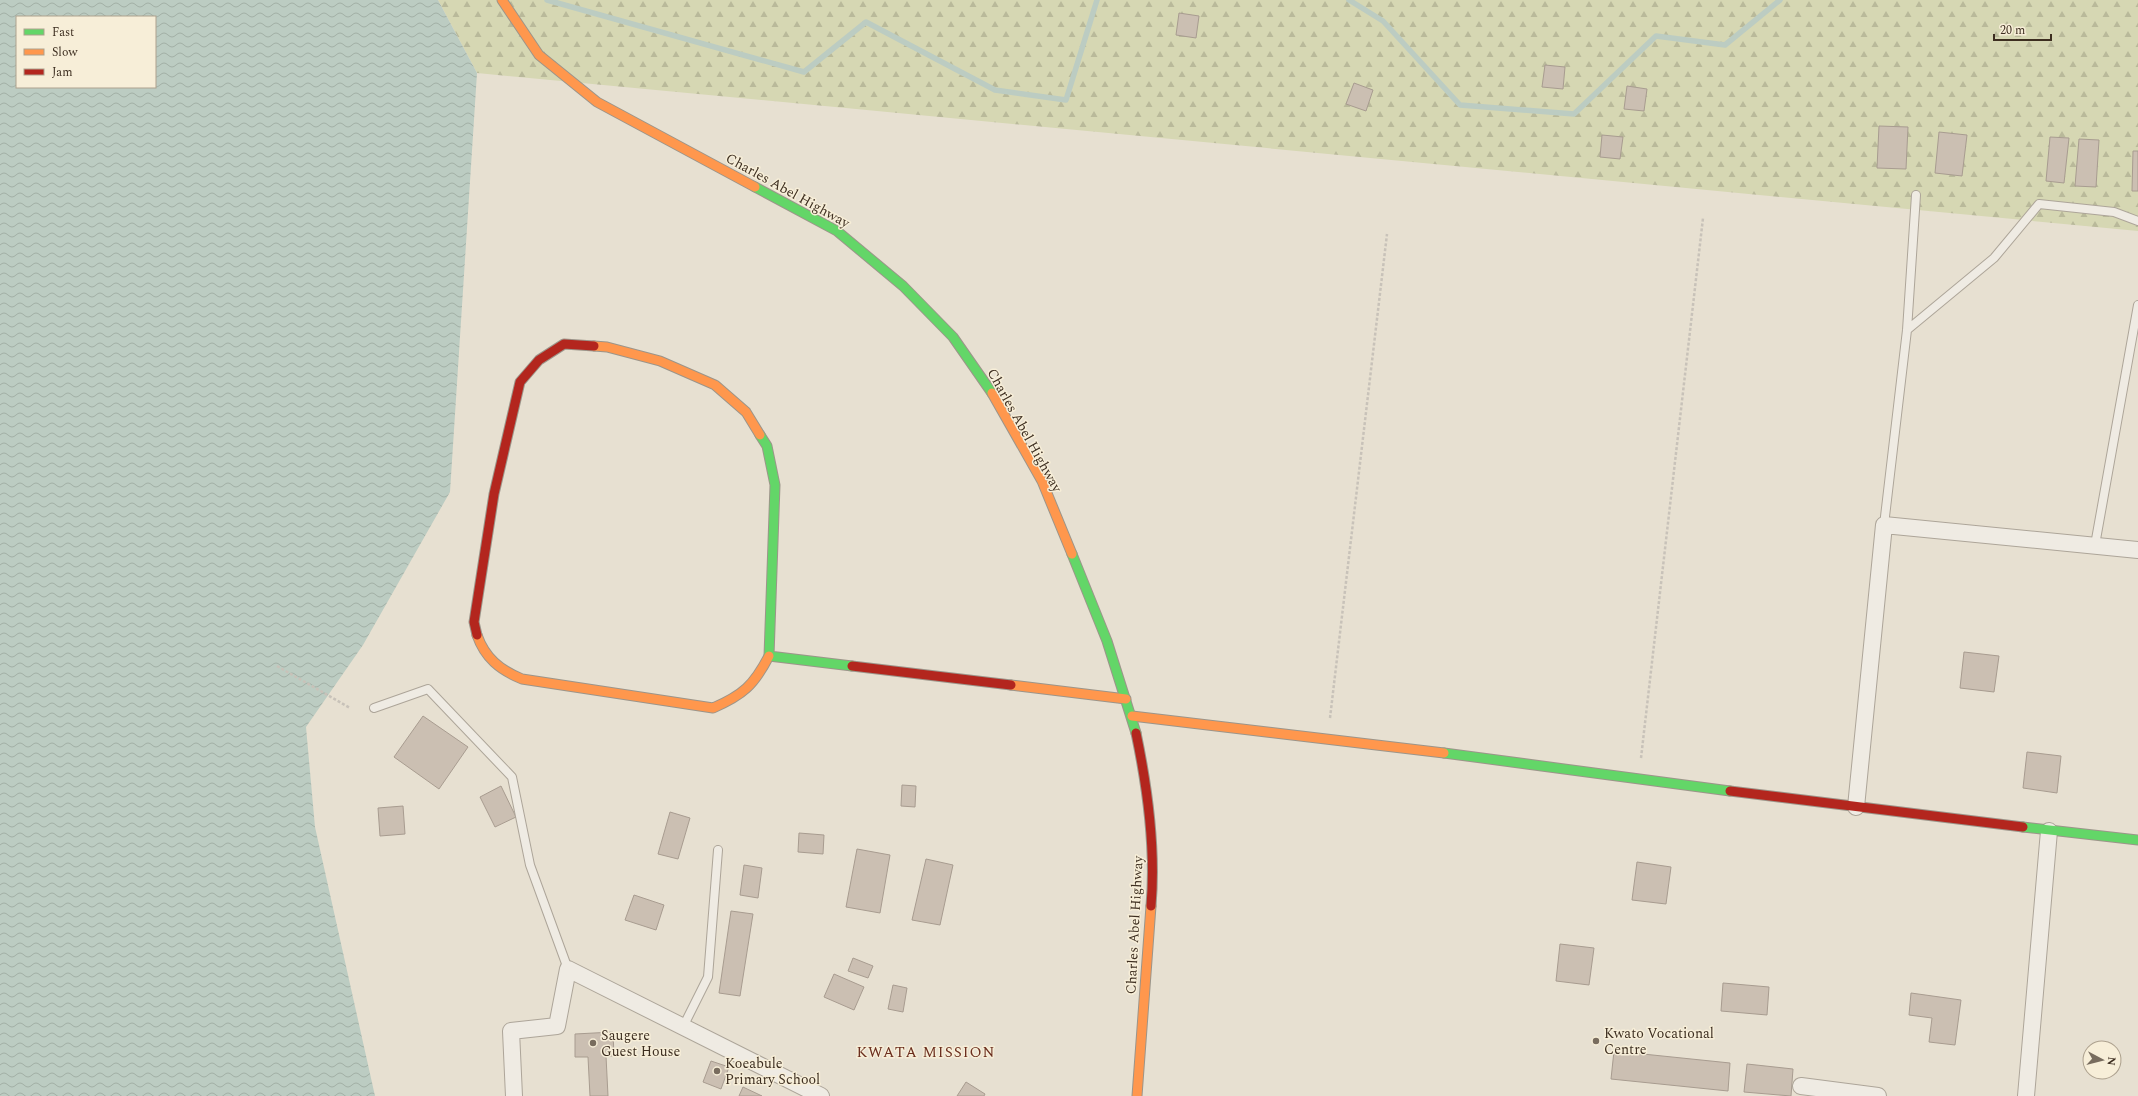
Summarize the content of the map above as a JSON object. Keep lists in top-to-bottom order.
{
  "streets": {
    "street": ["Charles Abel Highway"]
  },
  "districts": ["KWATA MISSION"],
  "places": ["Kwato Vocational Centre", "Saugere Guest House", "Koeabule Primary School"],
  "legend": ["Fast", "Slow", "Jam"],
  "scale_bar": "20 m",
  "north": "right"
}
